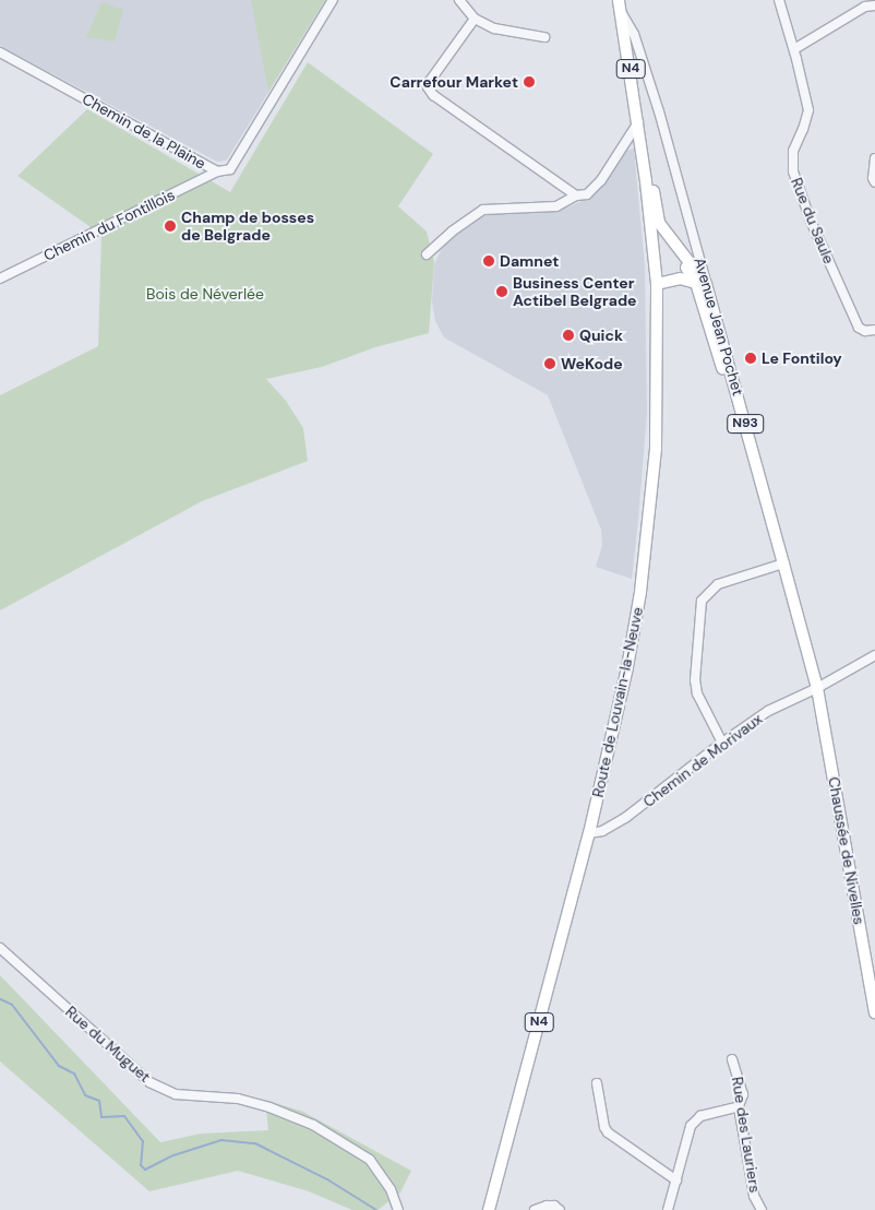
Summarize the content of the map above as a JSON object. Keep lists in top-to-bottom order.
{
  "streets": {
    "main road": [
      "N4",
      "Avenue Jean Pochet",
      "N93",
      "Route de Louvain-la-Neuve",
      "Chaussée de Nivelles"
    ],
    "street": [
      "Chemin de la Plaine",
      "Rue du Saule",
      "Chemin du Fontillois",
      "Chemin de Morivaux",
      "Rue du Muguet",
      "Rue des Lauriers"
    ]
  },
  "crossings": [
    ["N4", "Avenue Jean Pochet"],
    ["N4", "N93"],
    ["N4", "Route de Louvain-la-Neuve"],
    ["Chemin de la Plaine", "Chemin du Fontillois"],
    ["Avenue Jean Pochet", "N93"],
    ["Avenue Jean Pochet", "Chemin de Morivaux"],
    ["Avenue Jean Pochet", "Chaussée de Nivelles"],
    ["N93", "Route de Louvain-la-Neuve"],
    ["Route de Louvain-la-Neuve", "Chemin de Morivaux"],
    ["Chemin de Morivaux", "Chaussée de Nivelles"]
  ],
  "parks": ["Bois de Néverlée"],
  "places": [
    "Carrefour Market",
    "Champ de bosses de Belgrade",
    "Damnet",
    "Business Center Actibel Belgrade",
    "Quick",
    "Le Fontiloy",
    "WeKode"
  ]
}
